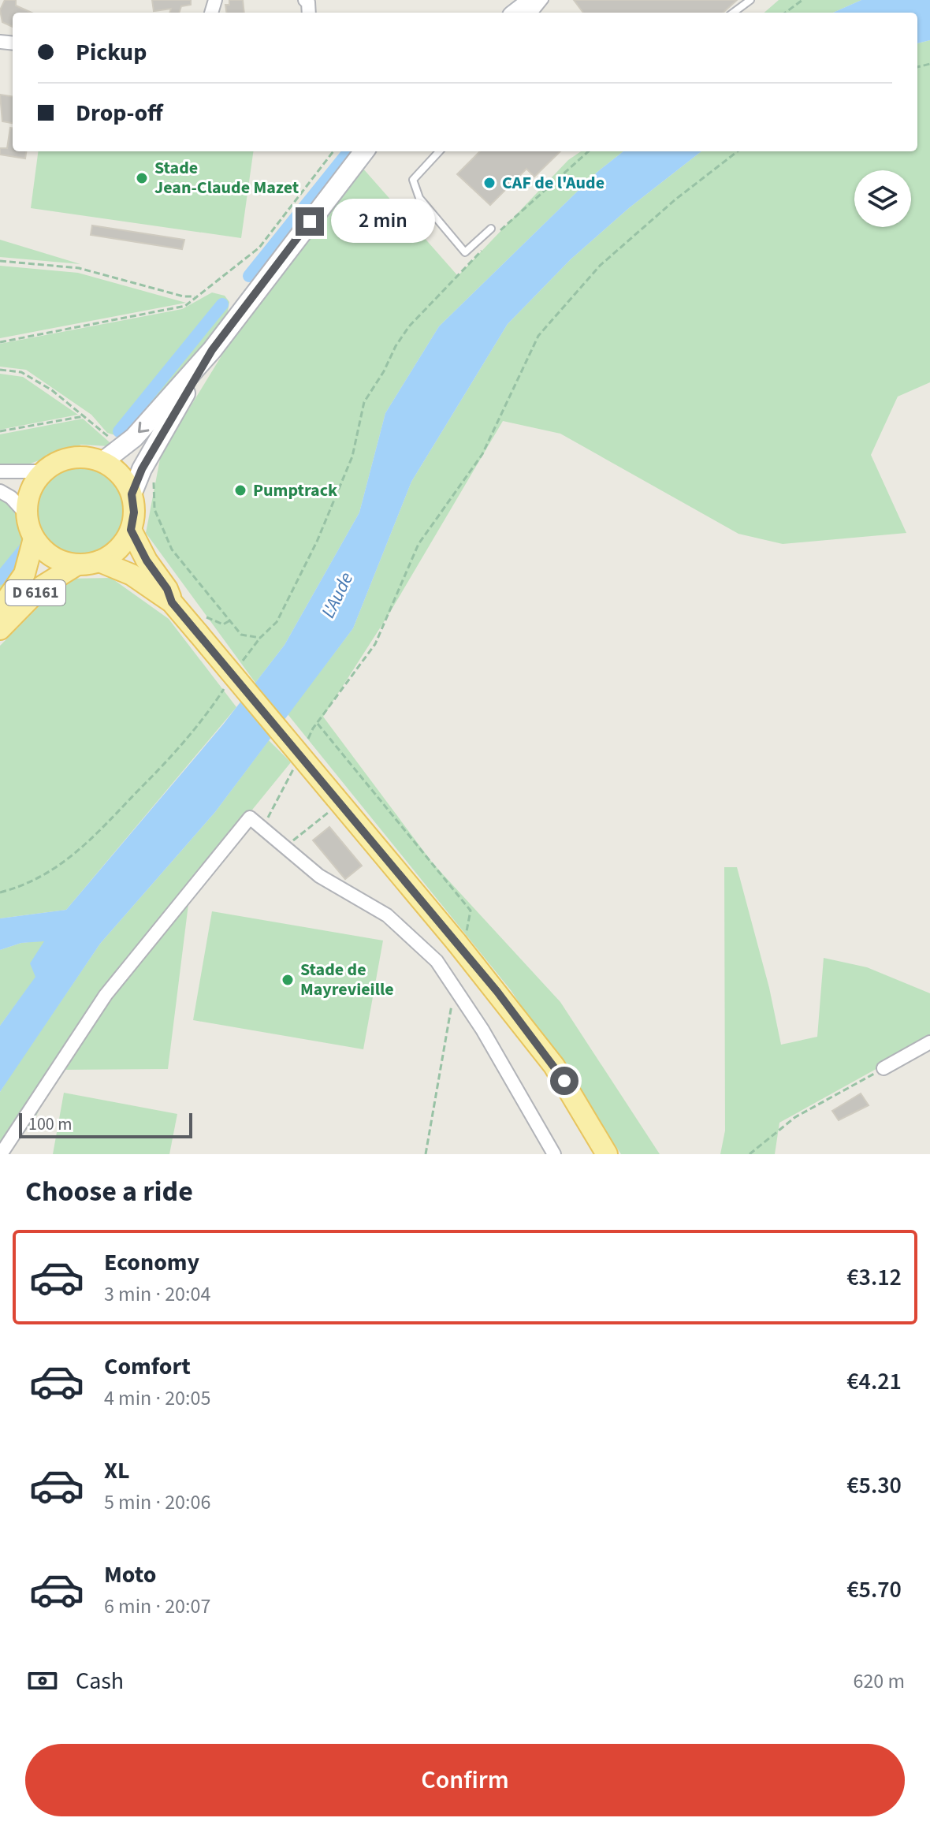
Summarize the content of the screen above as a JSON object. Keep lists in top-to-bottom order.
{
  "streets": {
    "main road": ["D 6161"]
  },
  "water": ["L'Aude"],
  "places": [
    "Stade Jean-Claude Mazet",
    "CAF de l'Aude",
    "Pumptrack",
    "Stade de Mayrevieille"
  ],
  "scale_bar": "100 m",
  "page": {
    "banner": ["Pickup", "Drop-off"],
    "bubble": "2 min",
    "scale": "100 m",
    "heading": "Choose a ride",
    "list": [
      {
        "name": "Economy",
        "note": "3 min · 20:04",
        "value": "€3.12"
      },
      {
        "name": "Comfort",
        "note": "4 min · 20:05",
        "value": "€4.21"
      },
      {
        "name": "XL",
        "note": "5 min · 20:06",
        "value": "€5.30"
      },
      {
        "name": "Moto",
        "note": "6 min · 20:07",
        "value": "€5.70"
      }
    ],
    "pay": ["Cash", "620 m"],
    "buttons": "Confirm"
  }
}
